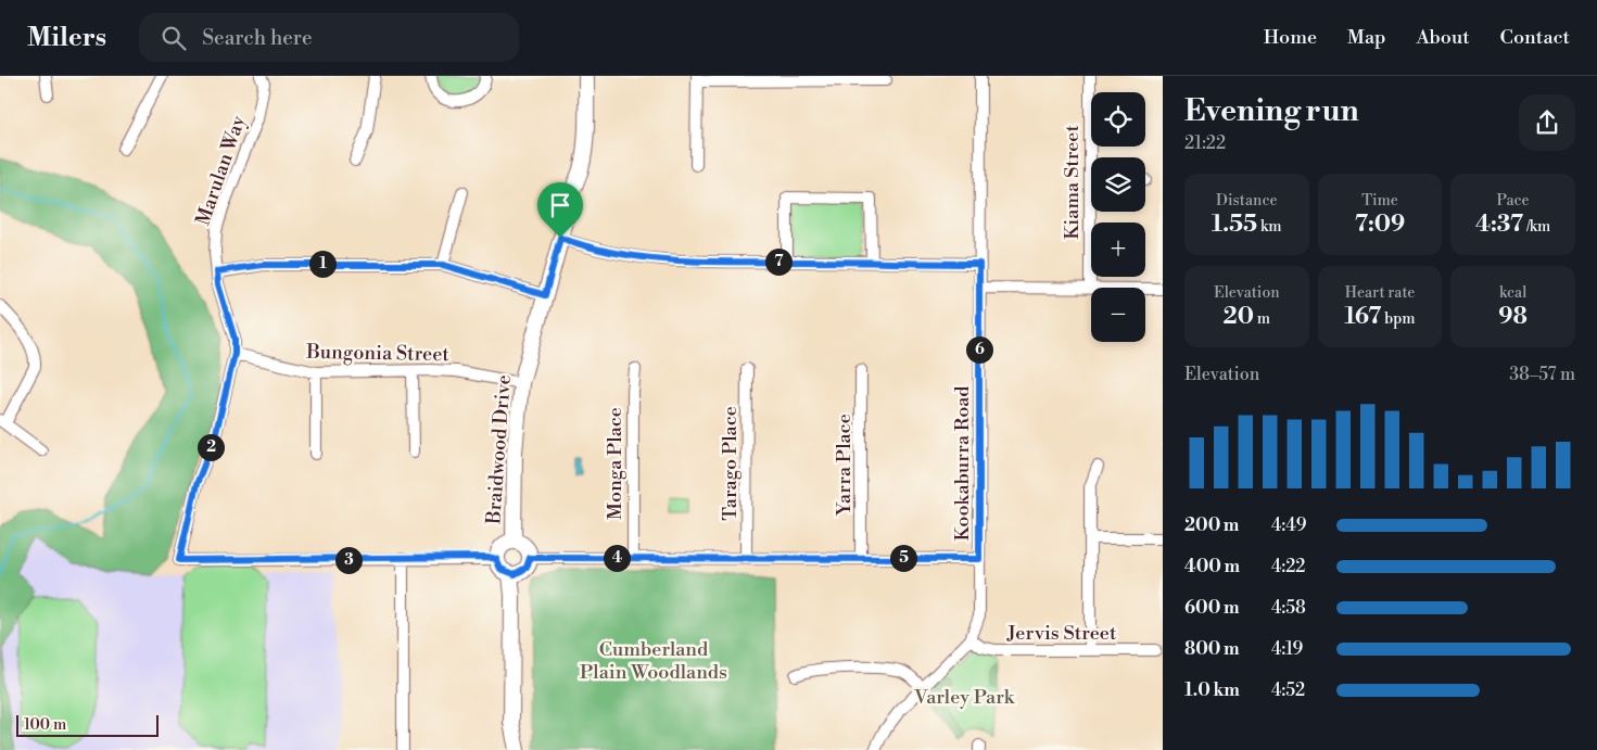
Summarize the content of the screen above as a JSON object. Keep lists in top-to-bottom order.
{
  "streets": {
    "street": [
      "Marulan Way",
      "Kiama Street",
      "Bungonia Street",
      "Braidwood Drive",
      "Monga Place",
      "Tarago Place",
      "Kookaburra Road",
      "Yarra Place",
      "Jervis Street"
    ]
  },
  "crossings": [
    ["Marulan Way", "Bungonia Street"],
    ["Bungonia Street", "Braidwood Drive"],
    ["Kookaburra Road", "Jervis Street"]
  ],
  "parks": ["Cumberland Plain Woodlands", "Varley Park"],
  "scale_bar": "100 m",
  "page": {
    "header": "Milers",
    "search": "Search here",
    "nav": [
      "Home",
      "Map",
      "About",
      "Contact"
    ],
    "heading": ["Evening run", "21:22"],
    "map_buttons": ["+", "−"],
    "stats": [
      ["Distance", "1.55 km"],
      ["Time", "7:09"],
      ["Pace", "4:37 /km"],
      ["Elevation", "20 m"],
      ["Heart rate", "167 bpm"],
      ["kcal", "98"]
    ],
    "pins": [
      "7",
      "1",
      "6",
      "2",
      "4",
      "5",
      "3"
    ],
    "chart": ["Elevation", "38–57 m"],
    "list": [
      {
        "name": "200 m",
        "note": "4:49"
      },
      {
        "name": "400 m",
        "note": "4:22"
      },
      {
        "name": "600 m",
        "note": "4:58"
      },
      {
        "name": "800 m",
        "note": "4:19"
      },
      {
        "name": "1.0 km",
        "note": "4:52"
      }
    ],
    "scale": "100 m"
  }
}
